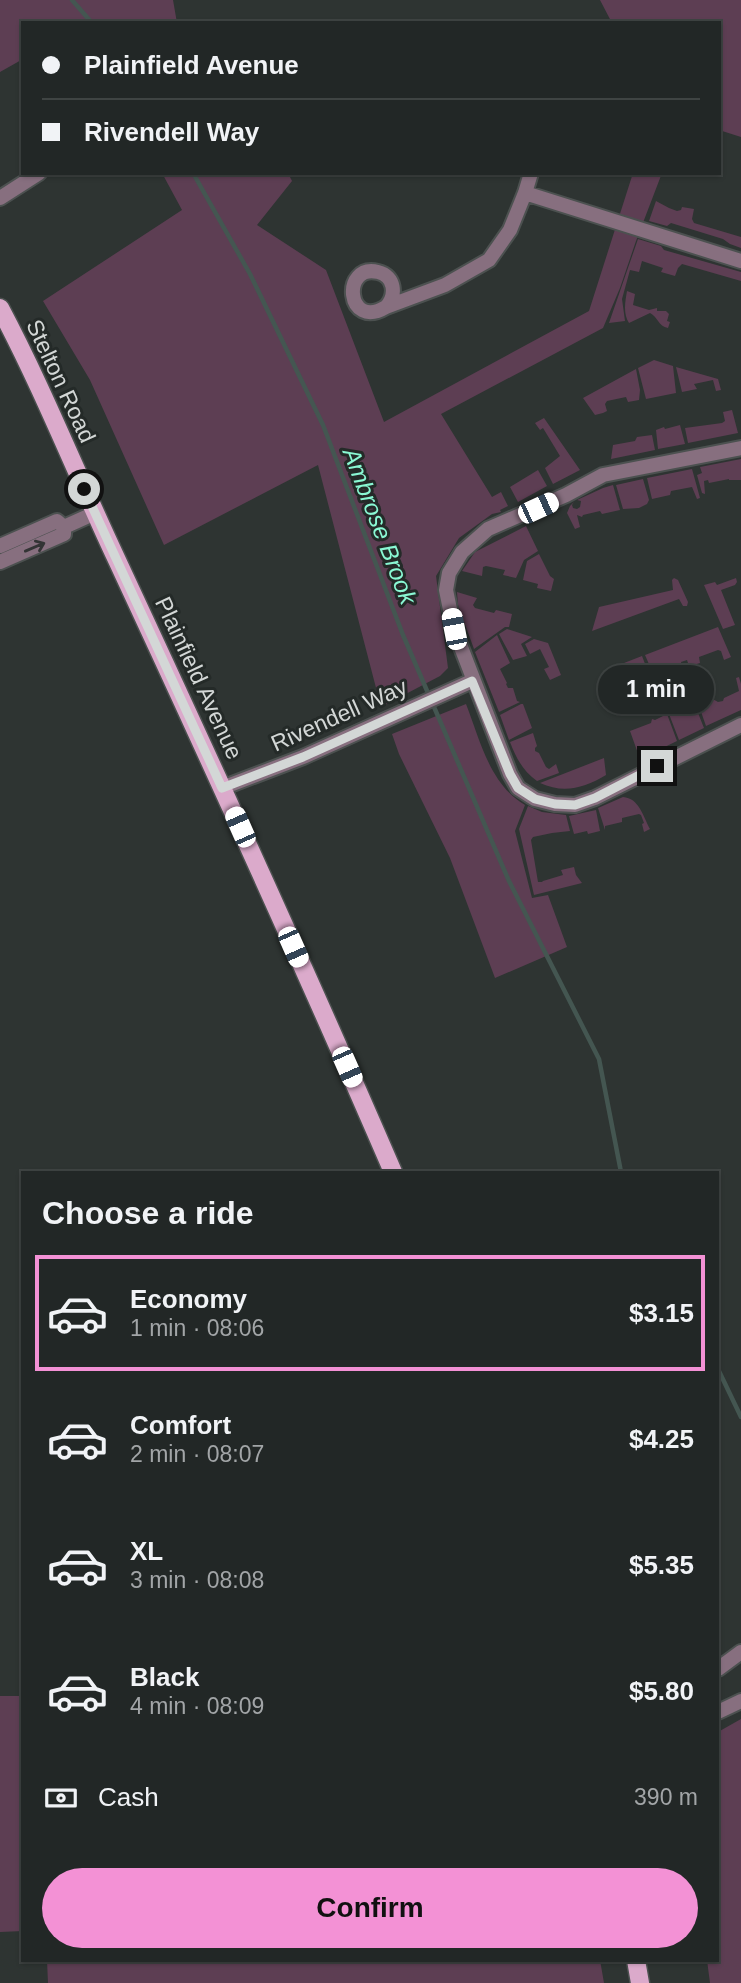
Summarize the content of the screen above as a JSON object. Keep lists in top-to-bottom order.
{
  "streets": {
    "main road": ["Stelton Road", "Plainfield Avenue"],
    "street": ["Rivendell Way"]
  },
  "crossings": [
    ["Stelton Road", "Plainfield Avenue"],
    ["Plainfield Avenue", "Rivendell Way"]
  ],
  "water": ["Ambrose Brook"],
  "page": {
    "banner": ["Plainfield Avenue", "Rivendell Way"],
    "bubble": "1 min",
    "heading": "Choose a ride",
    "list": [
      {
        "name": "Economy",
        "note": "1 min · 08:06",
        "value": "$3.15"
      },
      {
        "name": "Comfort",
        "note": "2 min · 08:07",
        "value": "$4.25"
      },
      {
        "name": "XL",
        "note": "3 min · 08:08",
        "value": "$5.35"
      },
      {
        "name": "Black",
        "note": "4 min · 08:09",
        "value": "$5.80"
      }
    ],
    "pay": ["Cash", "390 m"],
    "buttons": "Confirm"
  }
}
